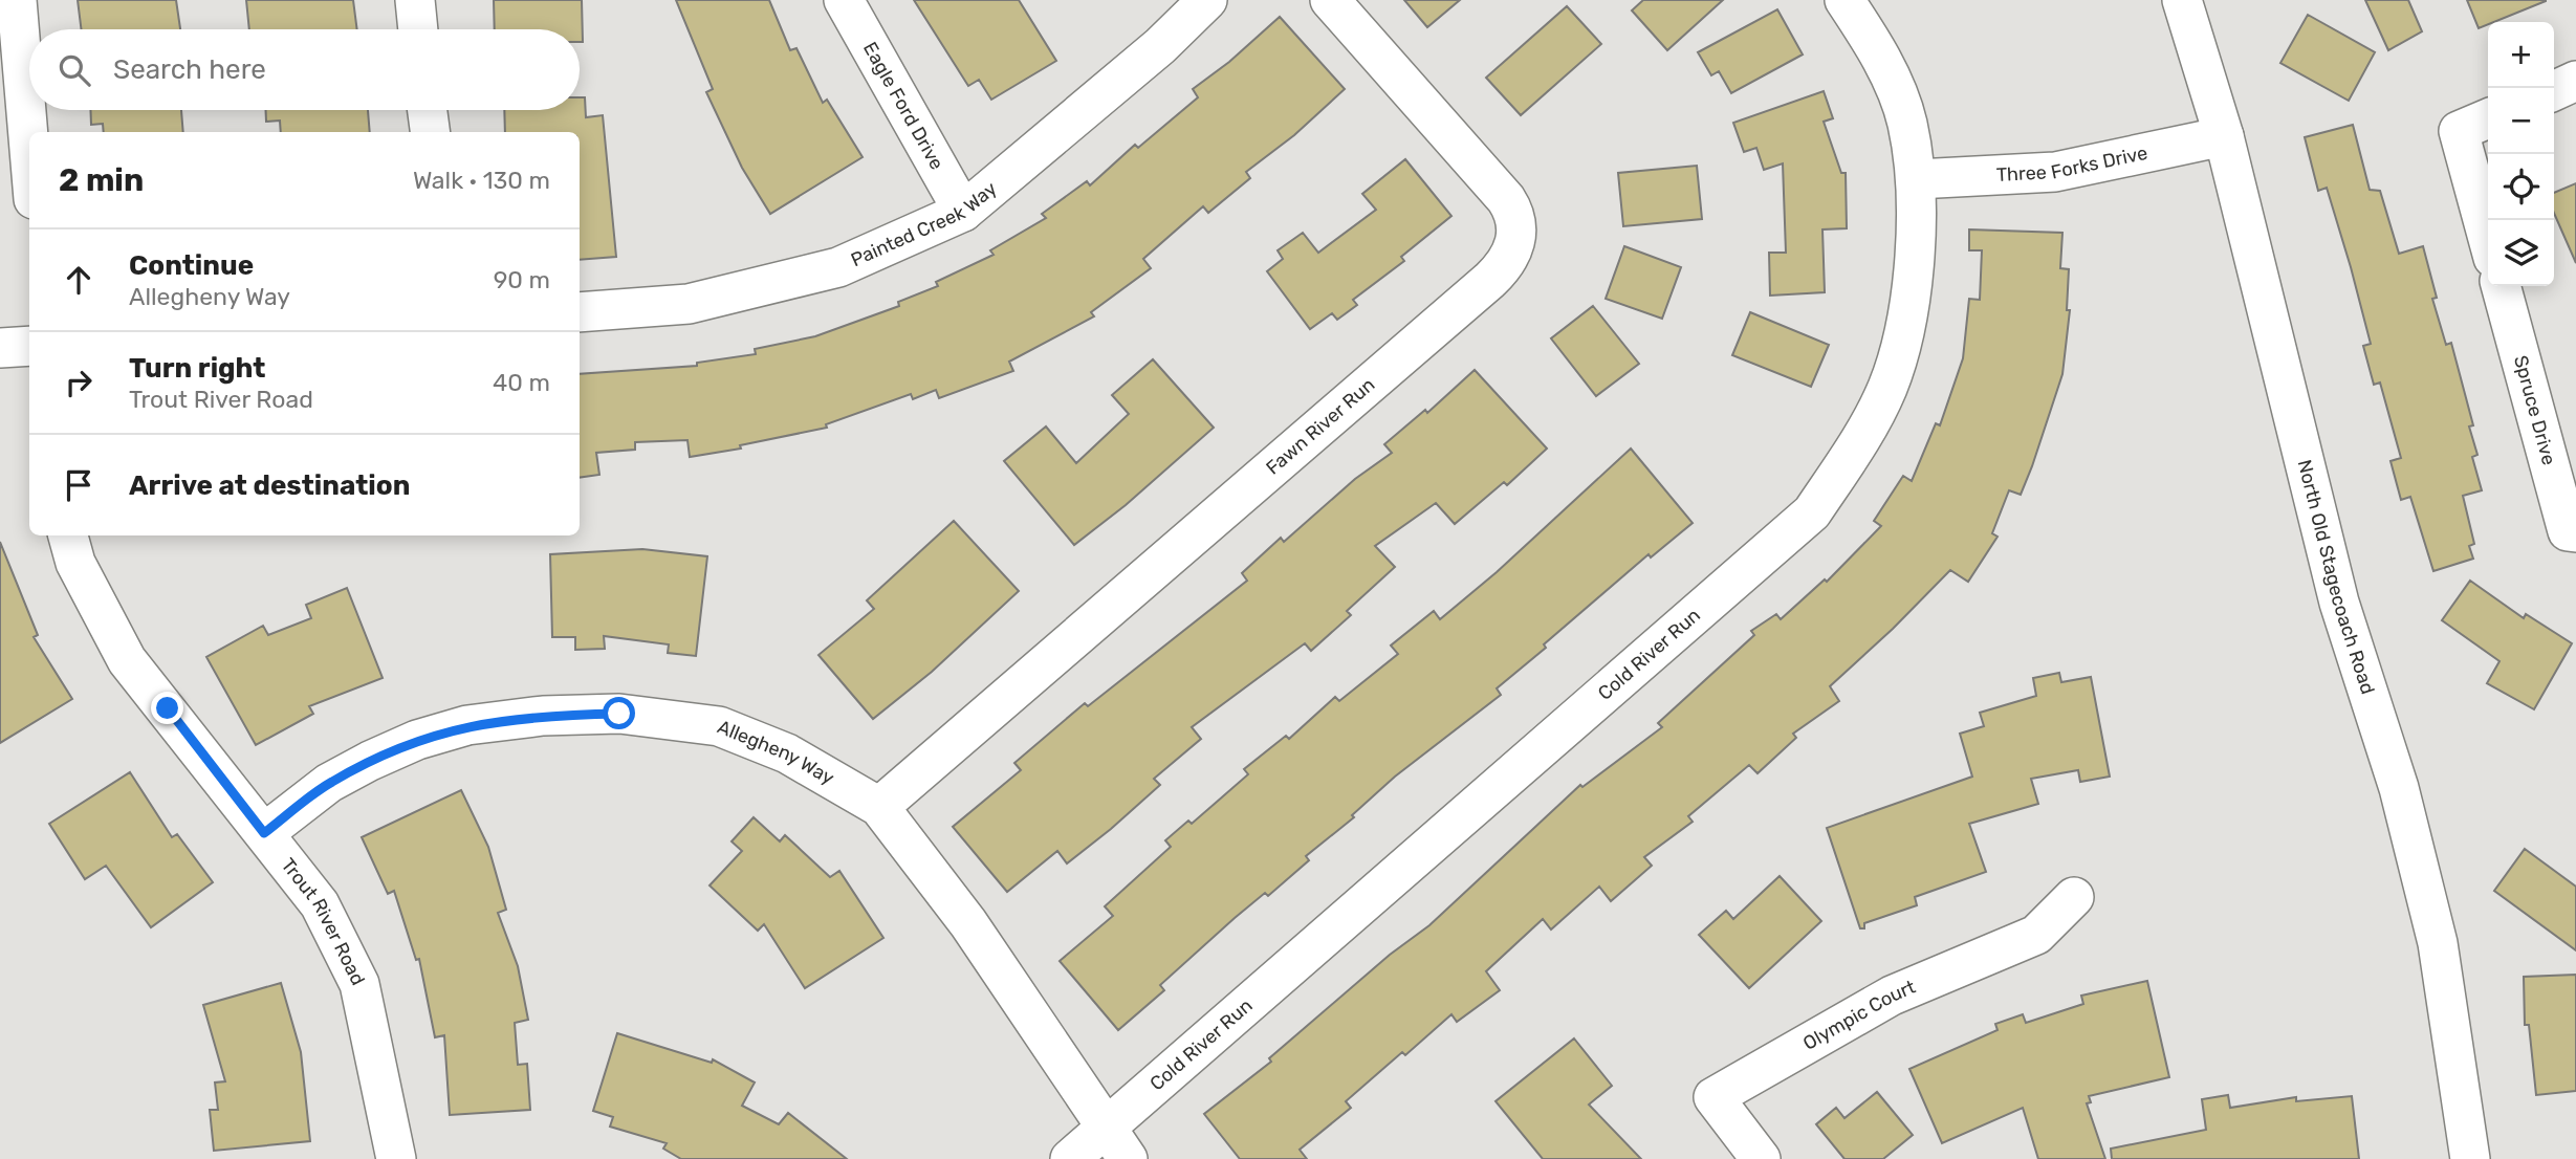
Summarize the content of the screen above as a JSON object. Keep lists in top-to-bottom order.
{
  "streets": {
    "street": [
      "Eagle Ford Drive",
      "Three Forks Drive",
      "Painted Creek Way",
      "Spruce Drive",
      "Fawn River Run",
      "North Old Stagecoach Road",
      "Cold River Run",
      "Allegheny Way",
      "Trout River Road",
      "Olympic Court"
    ]
  },
  "crossings": [
    ["Eagle Ford Drive", "Painted Creek Way"],
    ["Three Forks Drive", "North Old Stagecoach Road"],
    ["Three Forks Drive", "Cold River Run"],
    ["Fawn River Run", "Allegheny Way"],
    ["Cold River Run", "Allegheny Way"],
    ["Allegheny Way", "Trout River Road"]
  ],
  "page": {
    "map_buttons": ["+", "−"],
    "search": "Search here",
    "heading": ["2 min", "Walk · 130 m"],
    "list": [
      ["Continue", "Allegheny Way", "90 m"],
      ["Turn right", "Trout River Road", "40 m"],
      "Arrive at destination"
    ]
  }
}
